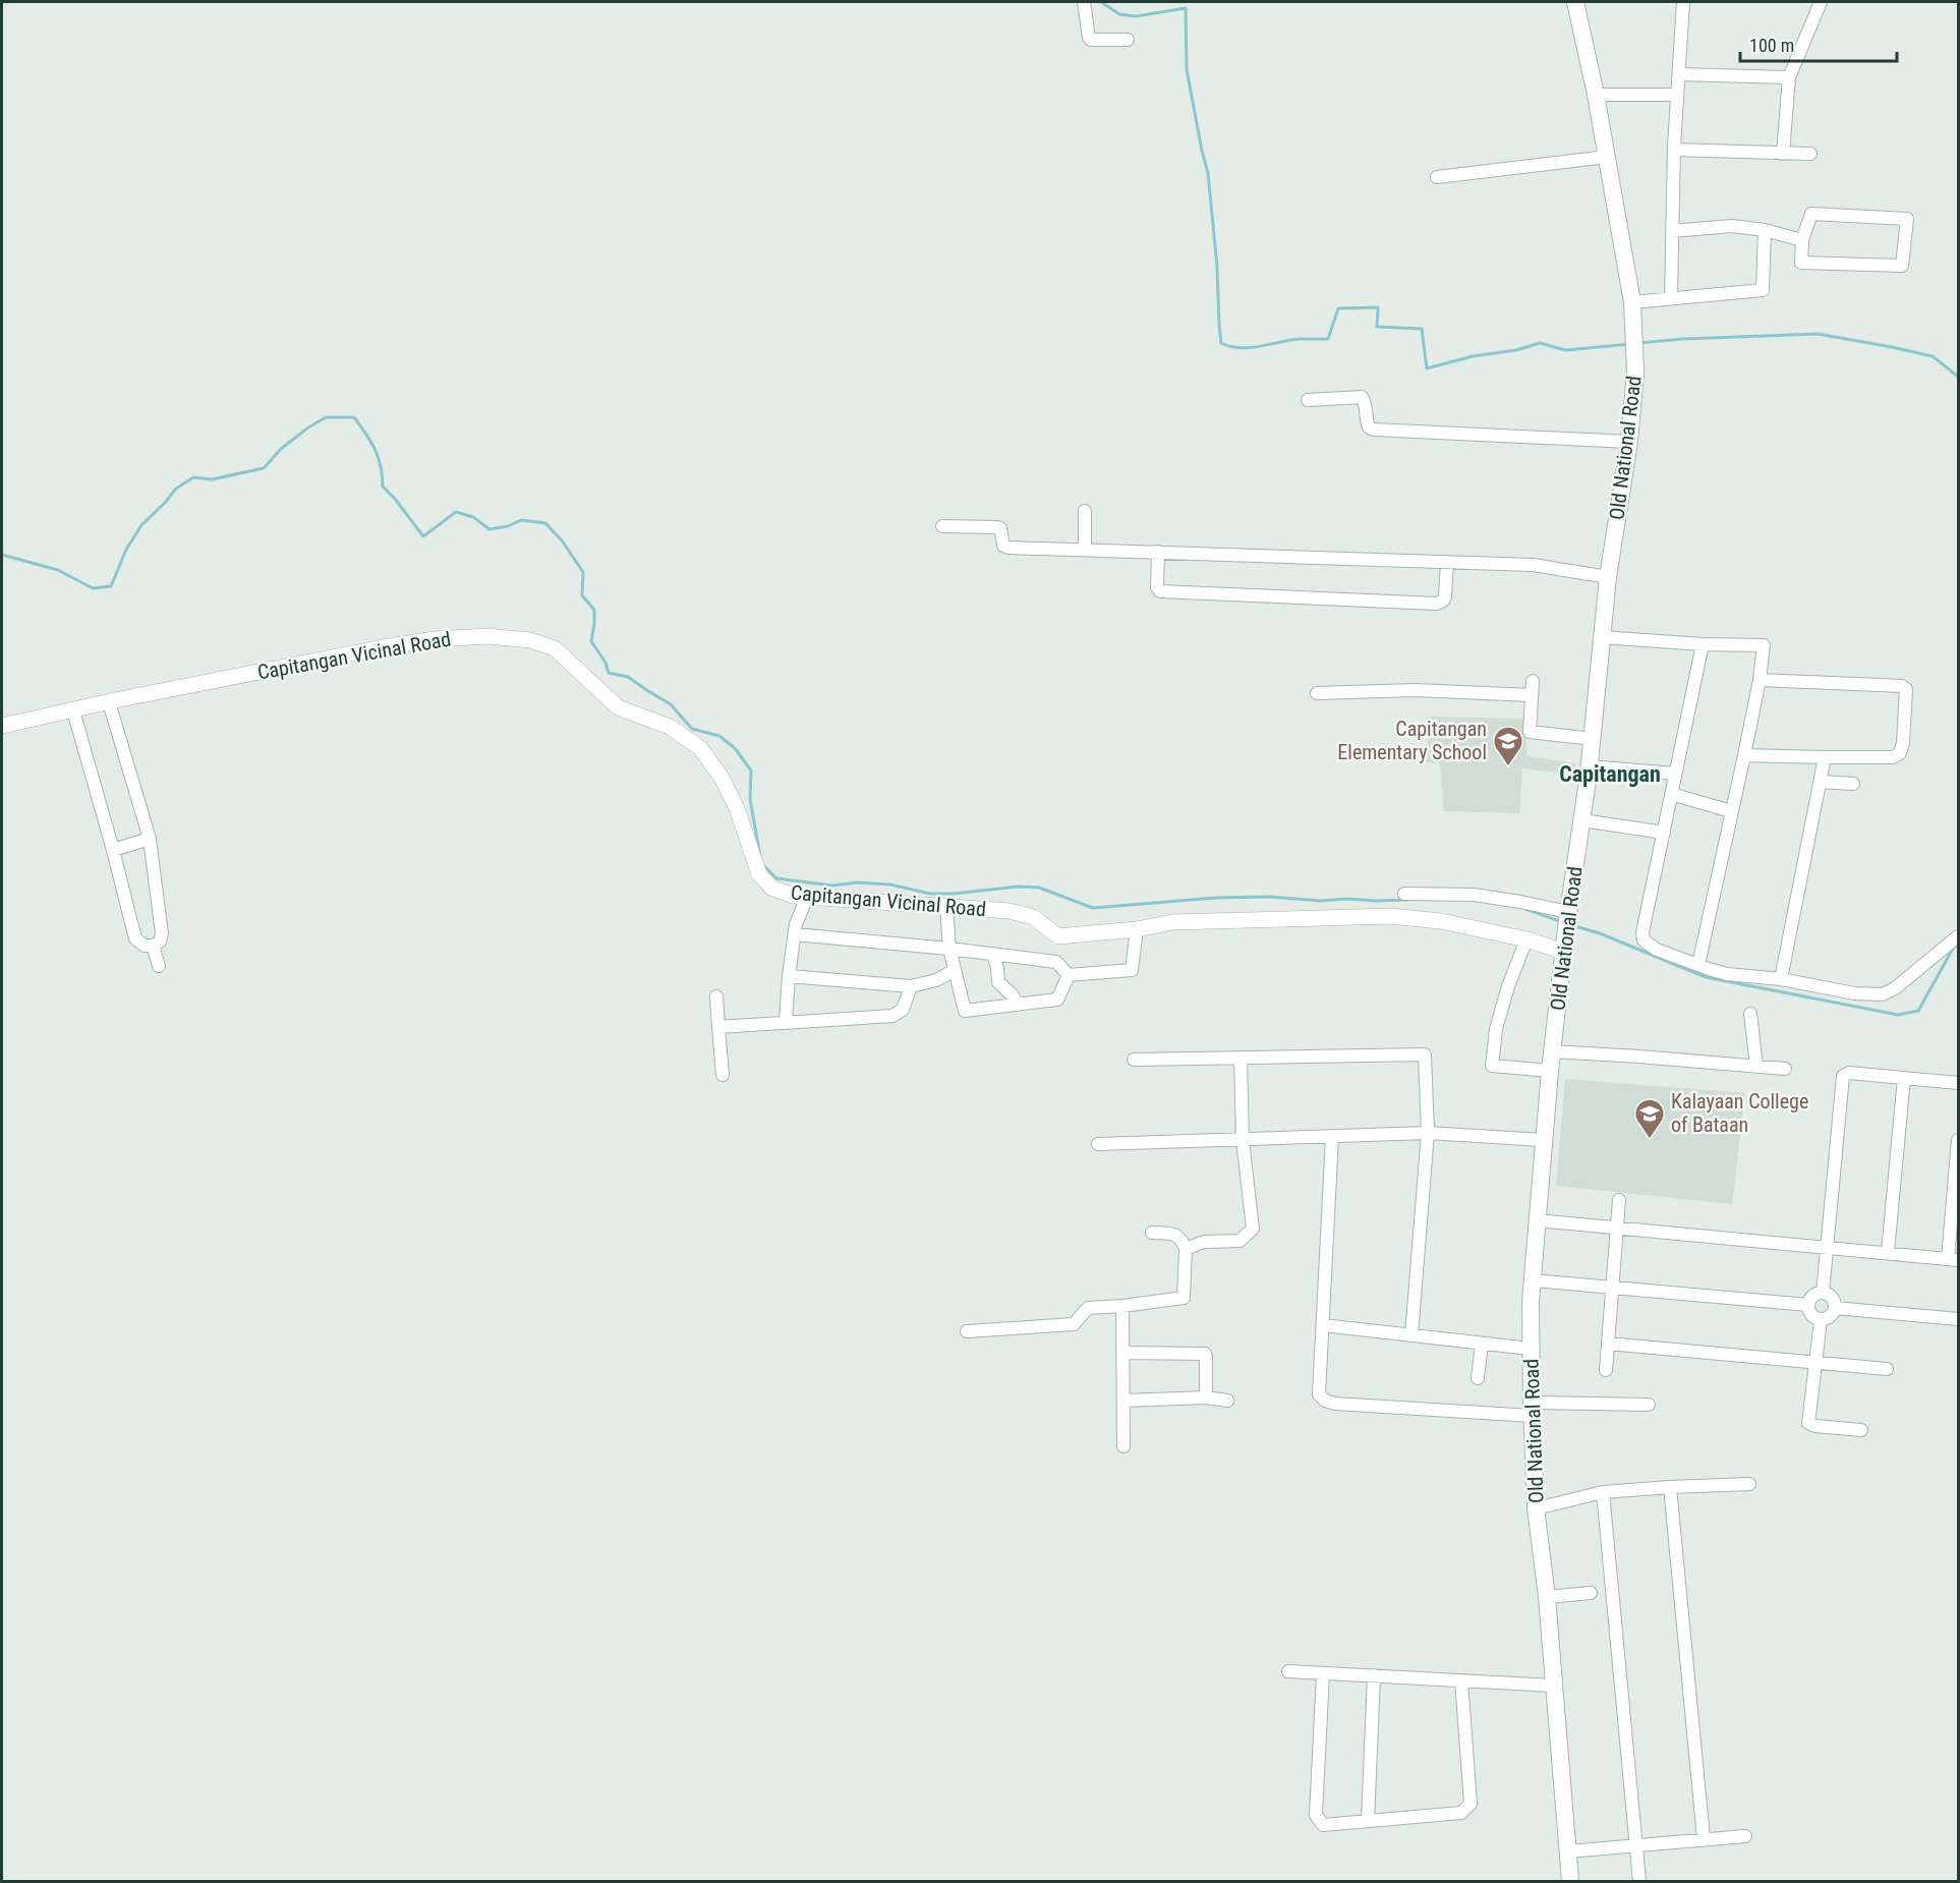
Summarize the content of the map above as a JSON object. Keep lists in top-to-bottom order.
{
  "streets": {
    "main road": ["Old National Road"],
    "street": ["Capitangan Vicinal Road"]
  },
  "crossings": [
    ["Old National Road", "Capitangan Vicinal Road"]
  ],
  "districts": ["Capitangan"],
  "places": {
    "school or university": ["Capitangan Elementary School", "Kalayaan College of Bataan"]
  },
  "scale_bar": "100 m"
}
